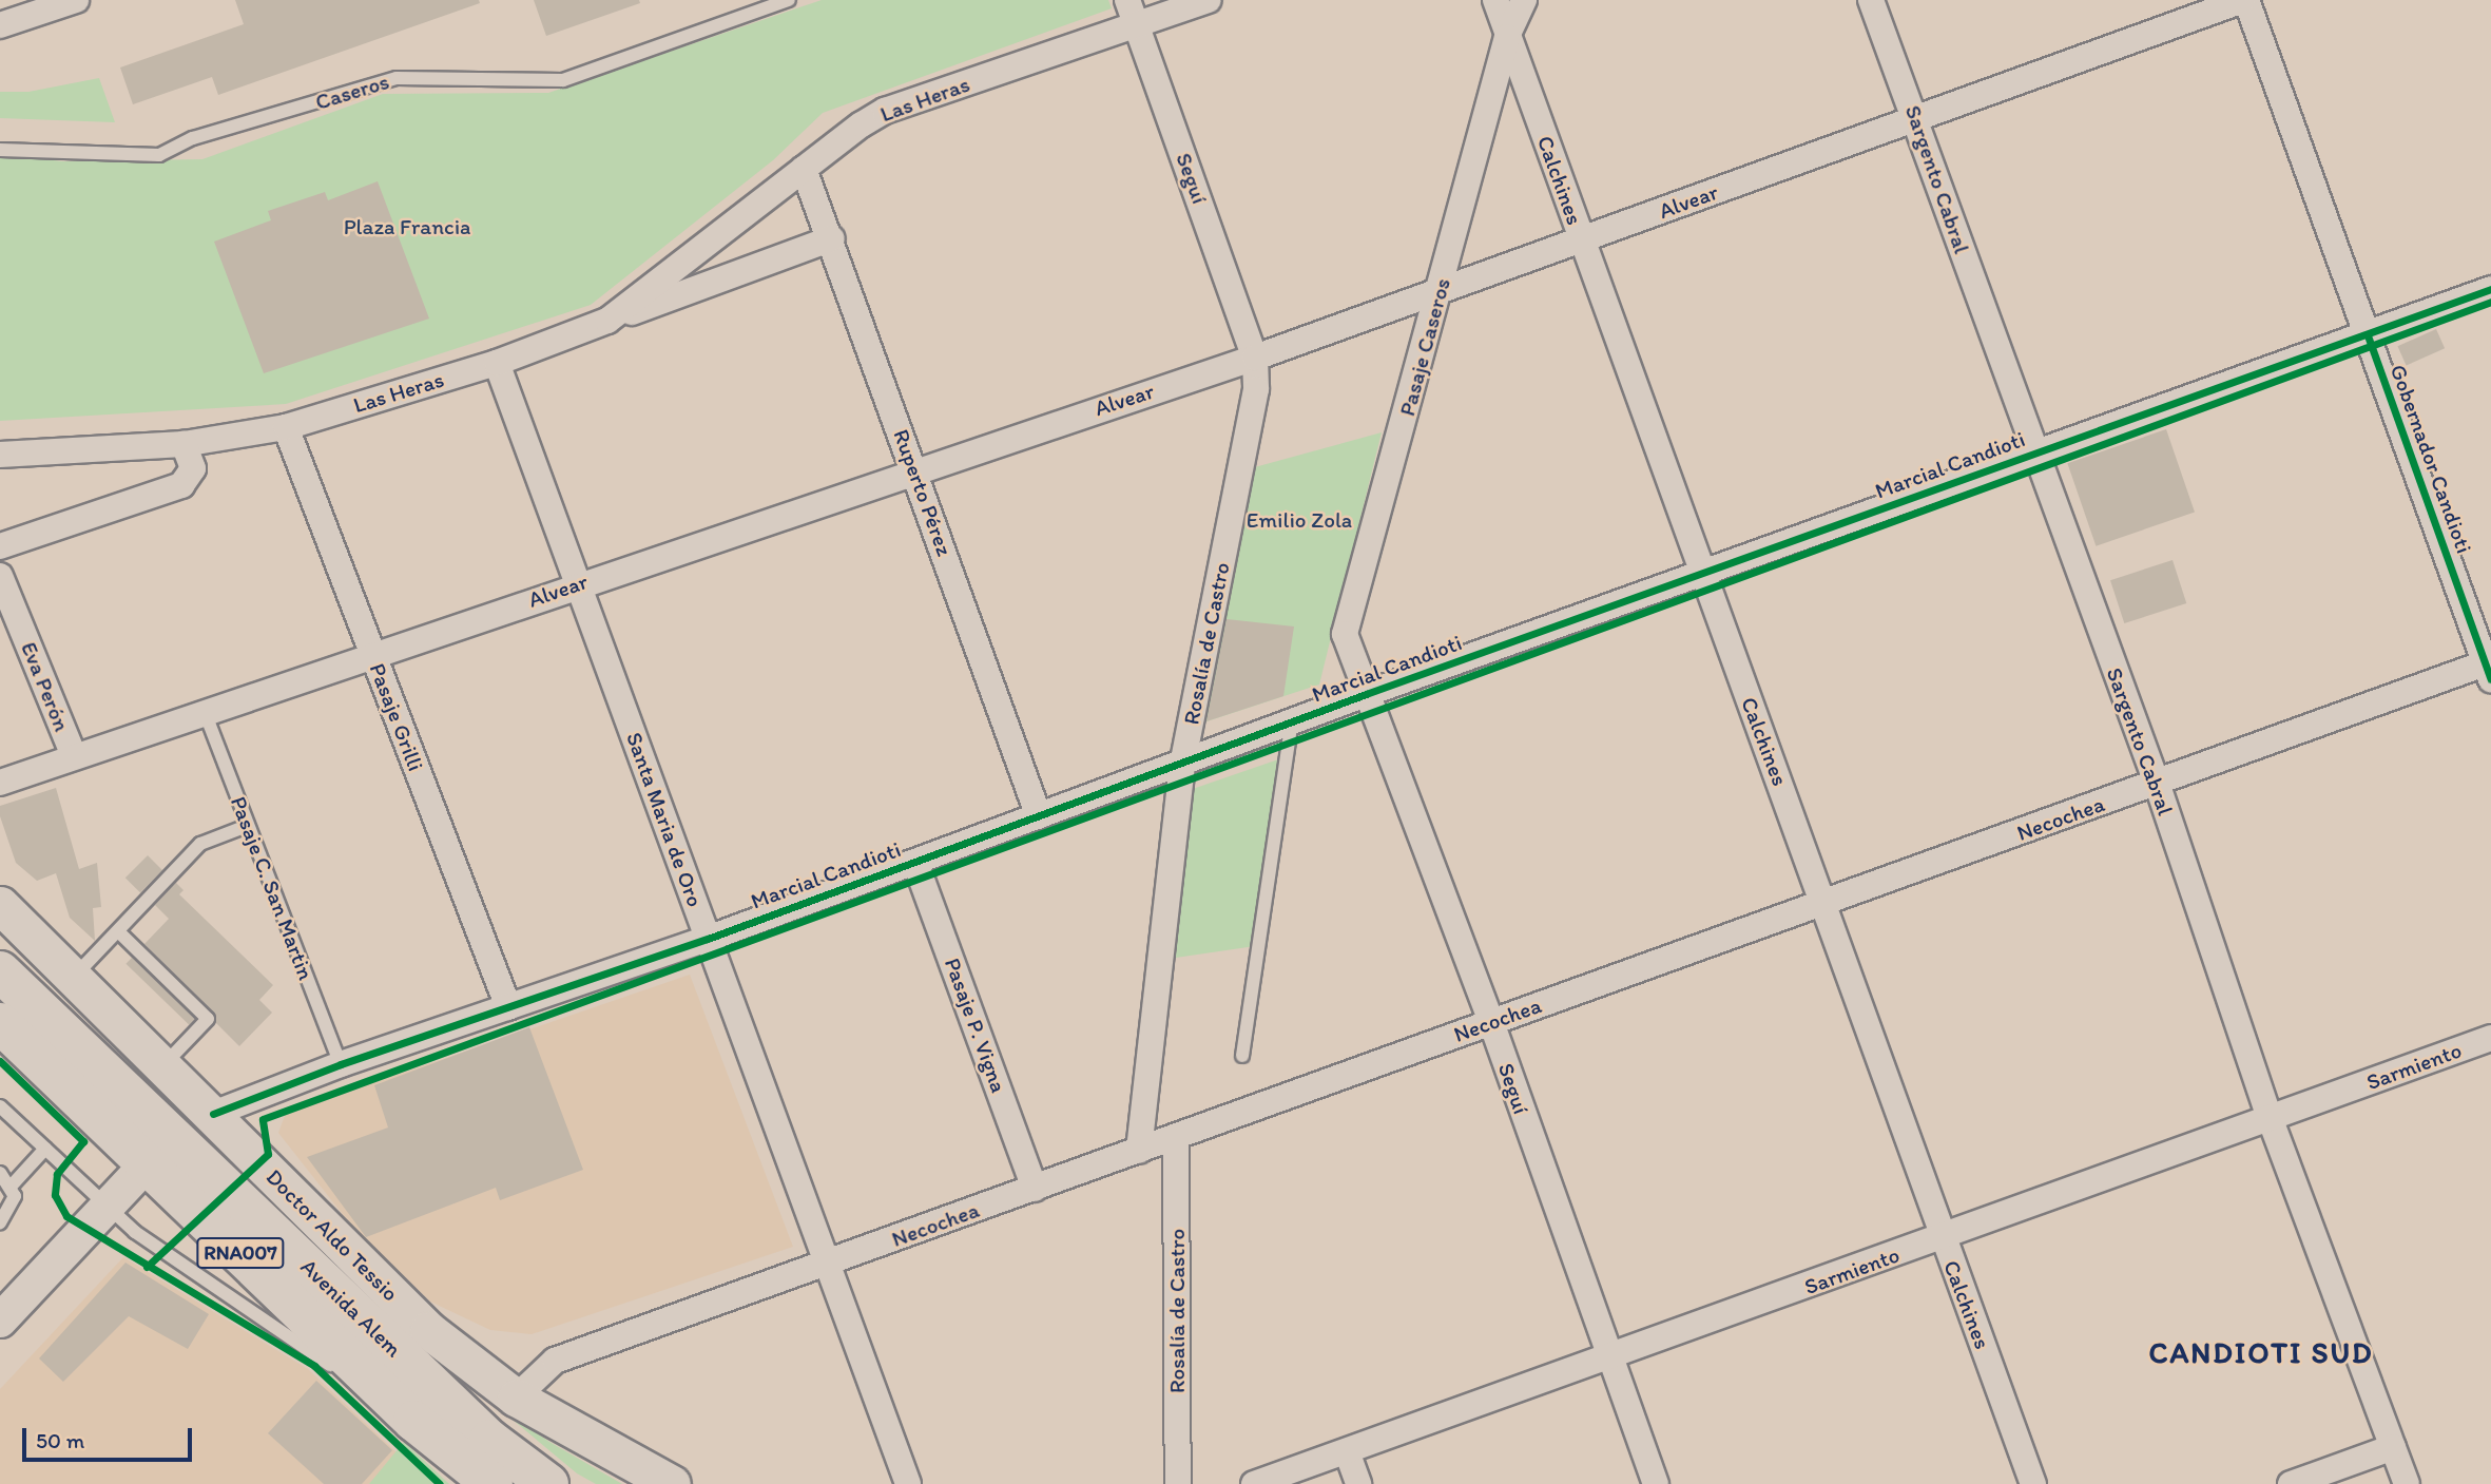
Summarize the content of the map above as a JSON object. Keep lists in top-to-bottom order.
{
  "streets": {
    "highway": ["RNA007", "Avenida Alem"],
    "main road": ["Marcial Candioti", "Doctor Aldo Tessio"],
    "street": [
      "Las Heras",
      "Seguí",
      "Sargento Cabral",
      "Calchines",
      "Alvear",
      "Pasaje Caseros",
      "Gobernador Candioti",
      "Ruperto Pérez",
      "Rosalía de Castro",
      "Eva Perón",
      "Pasaje Grilli",
      "Necochea",
      "Santa Maria de Oro",
      "Pasaje P. Vigna",
      "Sarmiento"
    ],
    "lane": ["Caseros", "Pasaje C. San Martin"]
  },
  "crossings": [
    ["Las Heras", "Seguí"],
    ["Las Heras", "Ruperto Pérez"],
    ["Las Heras", "Pasaje Grilli"],
    ["Las Heras", "Santa Maria de Oro"],
    ["Seguí", "Alvear"],
    ["Seguí", "Pasaje Caseros"],
    ["Seguí", "Marcial Candioti"],
    ["Seguí", "Rosalía de Castro"],
    ["Seguí", "Necochea"],
    ["Seguí", "Sarmiento"],
    ["Sargento Cabral", "Alvear"],
    ["Sargento Cabral", "Marcial Candioti"],
    ["Sargento Cabral", "Necochea"],
    ["Sargento Cabral", "Sarmiento"],
    ["Calchines", "Alvear"],
    ["Calchines", "Pasaje Caseros"],
    ["Calchines", "Marcial Candioti"],
    ["Calchines", "Necochea"],
    ["Calchines", "Sarmiento"],
    ["Alvear", "Pasaje Caseros"],
    ["Alvear", "Gobernador Candioti"],
    ["Alvear", "Ruperto Pérez"],
    ["Alvear", "Rosalía de Castro"],
    ["Alvear", "Eva Perón"],
    ["Alvear", "Pasaje Grilli"],
    ["Alvear", "Santa Maria de Oro"],
    ["Alvear", "Pasaje C. San Martin"],
    ["Pasaje Caseros", "Marcial Candioti"],
    ["Gobernador Candioti", "Marcial Candioti"],
    ["Gobernador Candioti", "Necochea"],
    ["Marcial Candioti", "Ruperto Pérez"],
    ["Marcial Candioti", "Rosalía de Castro"],
    ["Marcial Candioti", "Pasaje Grilli"],
    ["Marcial Candioti", "Santa Maria de Oro"],
    ["Marcial Candioti", "Pasaje C. San Martin"],
    ["Marcial Candioti", "Pasaje P. Vigna"],
    ["Marcial Candioti", "Doctor Aldo Tessio"],
    ["Marcial Candioti", "Avenida Alem"],
    ["Rosalía de Castro", "Necochea"],
    ["Necochea", "Santa Maria de Oro"],
    ["Necochea", "Pasaje P. Vigna"],
    ["Necochea", "Doctor Aldo Tessio"]
  ],
  "districts": ["CANDIOTI SUD"],
  "parks": ["Plaza Francia", "Emilio Zola"],
  "scale_bar": "50 m"
}
